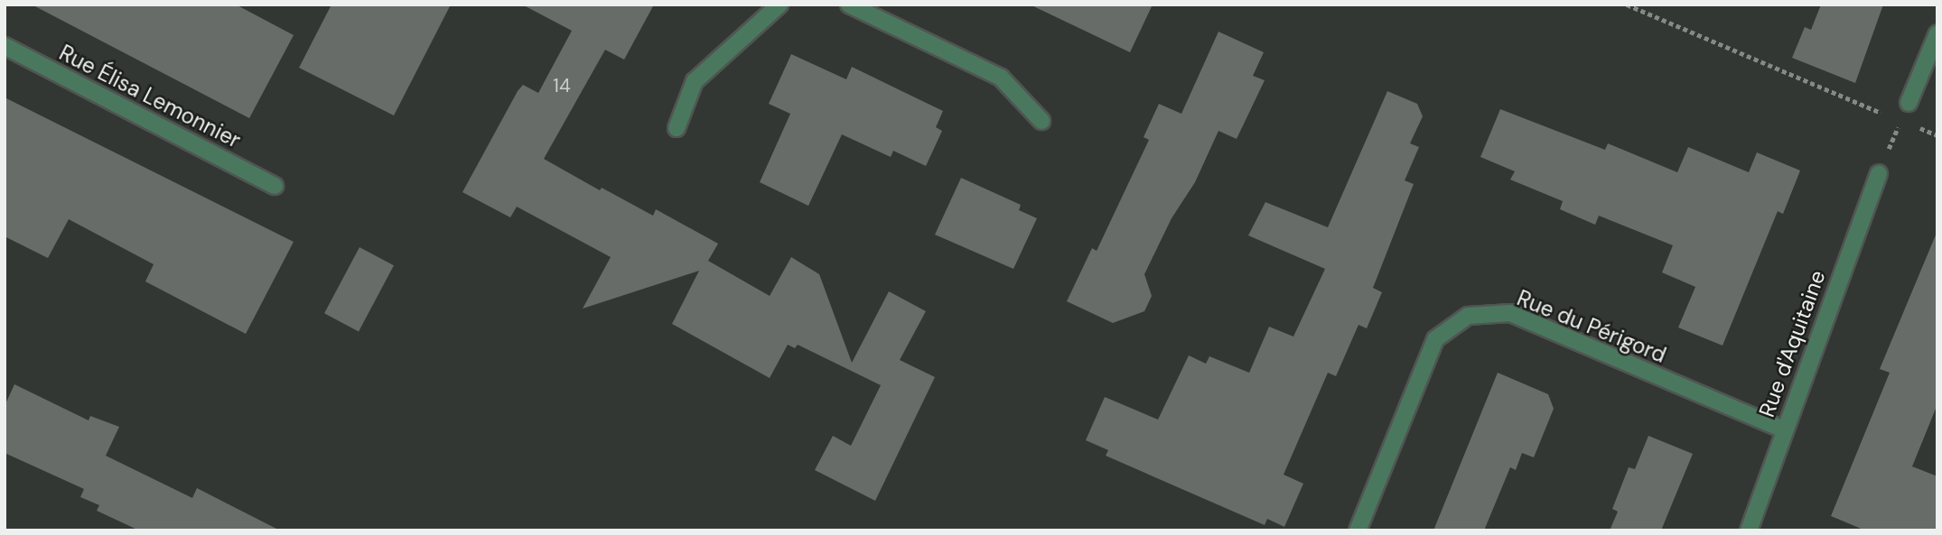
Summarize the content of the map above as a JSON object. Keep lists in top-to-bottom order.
{
  "streets": {
    "street": ["Rue Élisa Lemonnier", "Rue du Périgord", "Rue d'Aquitaine"]
  },
  "crossings": [
    ["Rue du Périgord", "Rue d'Aquitaine"]
  ],
  "house_numbers": ["14"]
}
